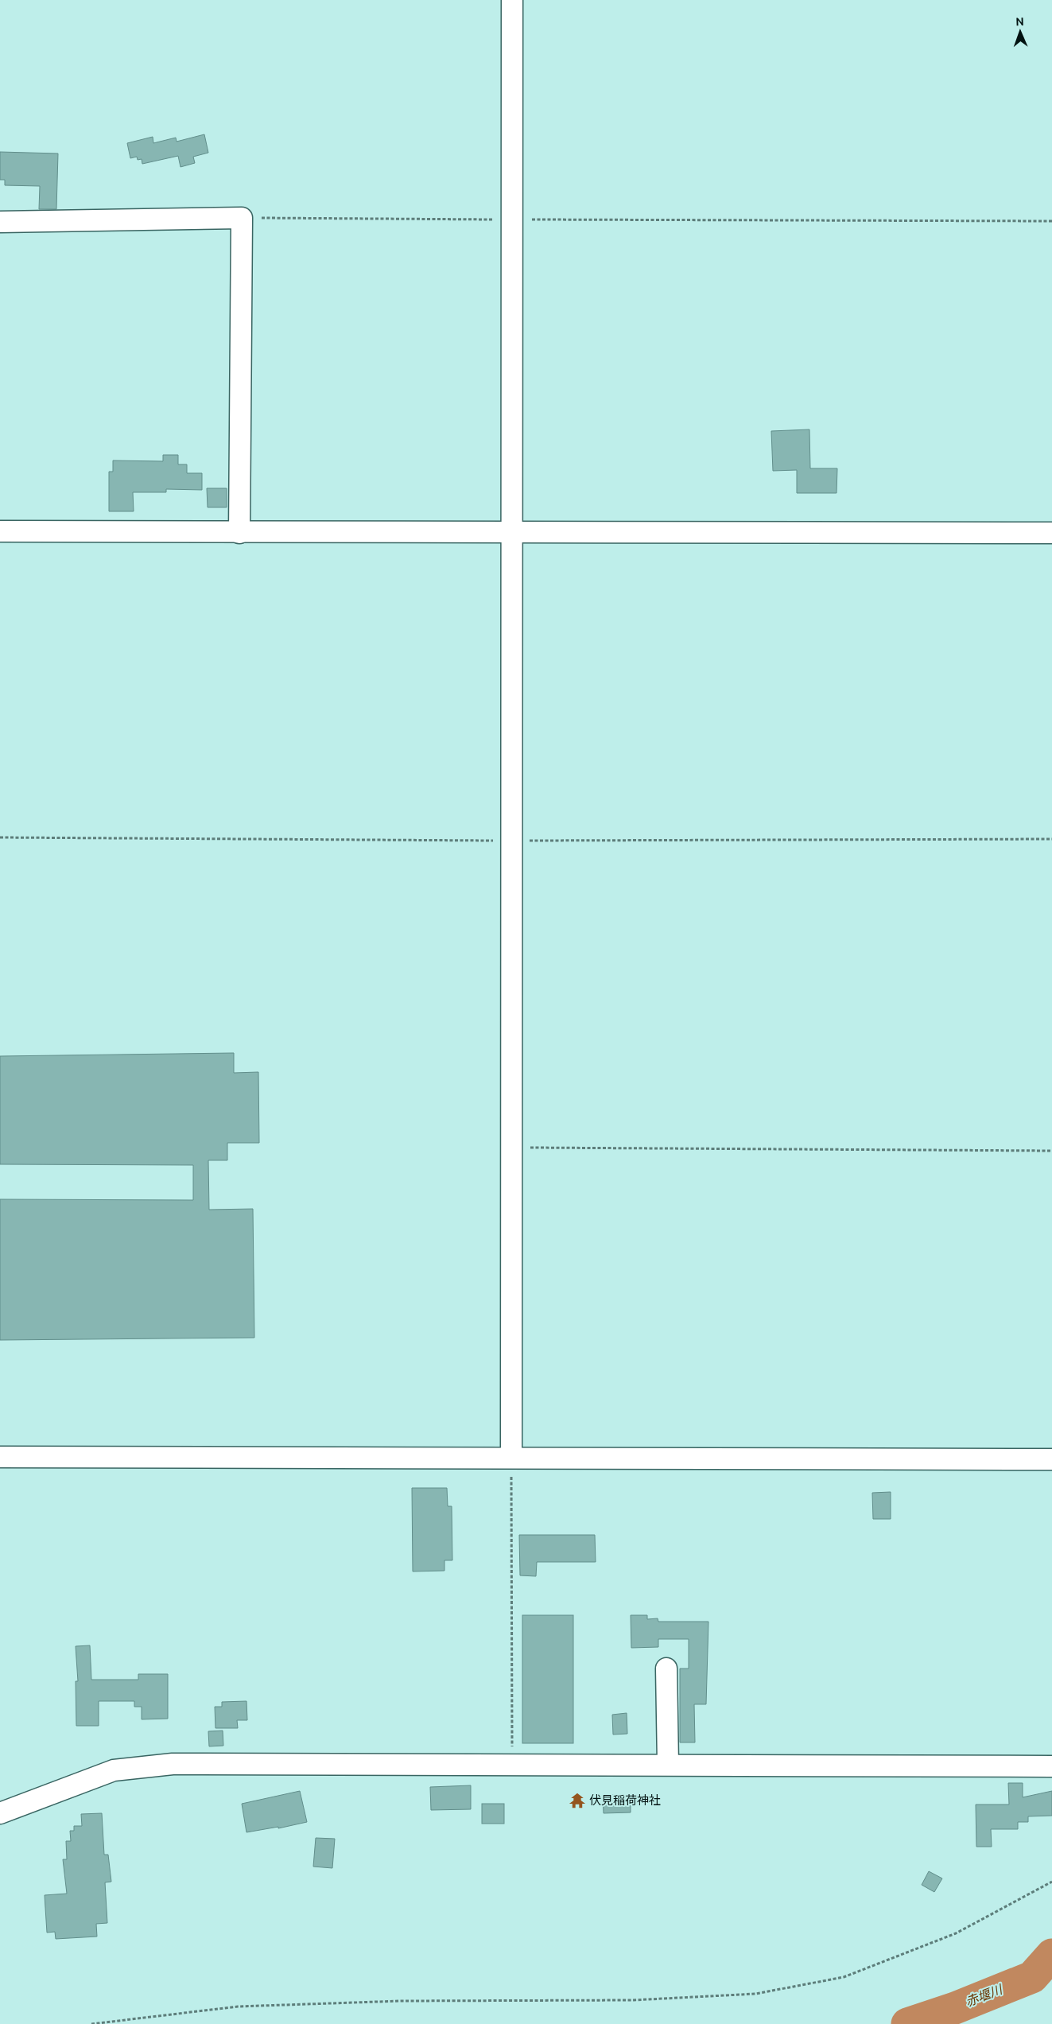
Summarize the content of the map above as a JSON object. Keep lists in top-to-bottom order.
{
  "water": ["赤堰川"],
  "places": {
    "temple": ["伏見稲荷神社"]
  },
  "north": "top"
}
